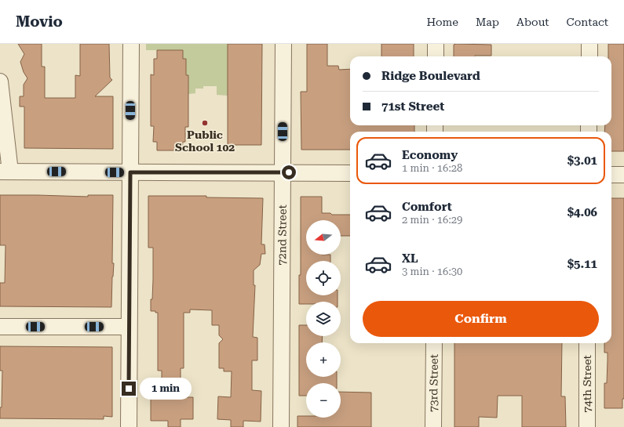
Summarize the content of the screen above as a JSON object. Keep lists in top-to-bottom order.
{
  "streets": {
    "street": ["72nd Street", "73rd Street", "74th Street"]
  },
  "places": ["Public School 102"],
  "north": "left",
  "page": {
    "header": "Movio",
    "nav": [
      "Home",
      "Map",
      "About",
      "Contact"
    ],
    "banner": ["Ridge Boulevard", "71st Street"],
    "list": [
      {
        "name": "Economy",
        "note": "1 min · 16:28",
        "value": "$3.01"
      },
      {
        "name": "Comfort",
        "note": "2 min · 16:29",
        "value": "$4.06"
      },
      {
        "name": "XL",
        "note": "3 min · 16:30",
        "value": "$5.11"
      }
    ],
    "map_buttons": ["+", "−"],
    "buttons": "Confirm",
    "bubble": "1 min"
  }
}
